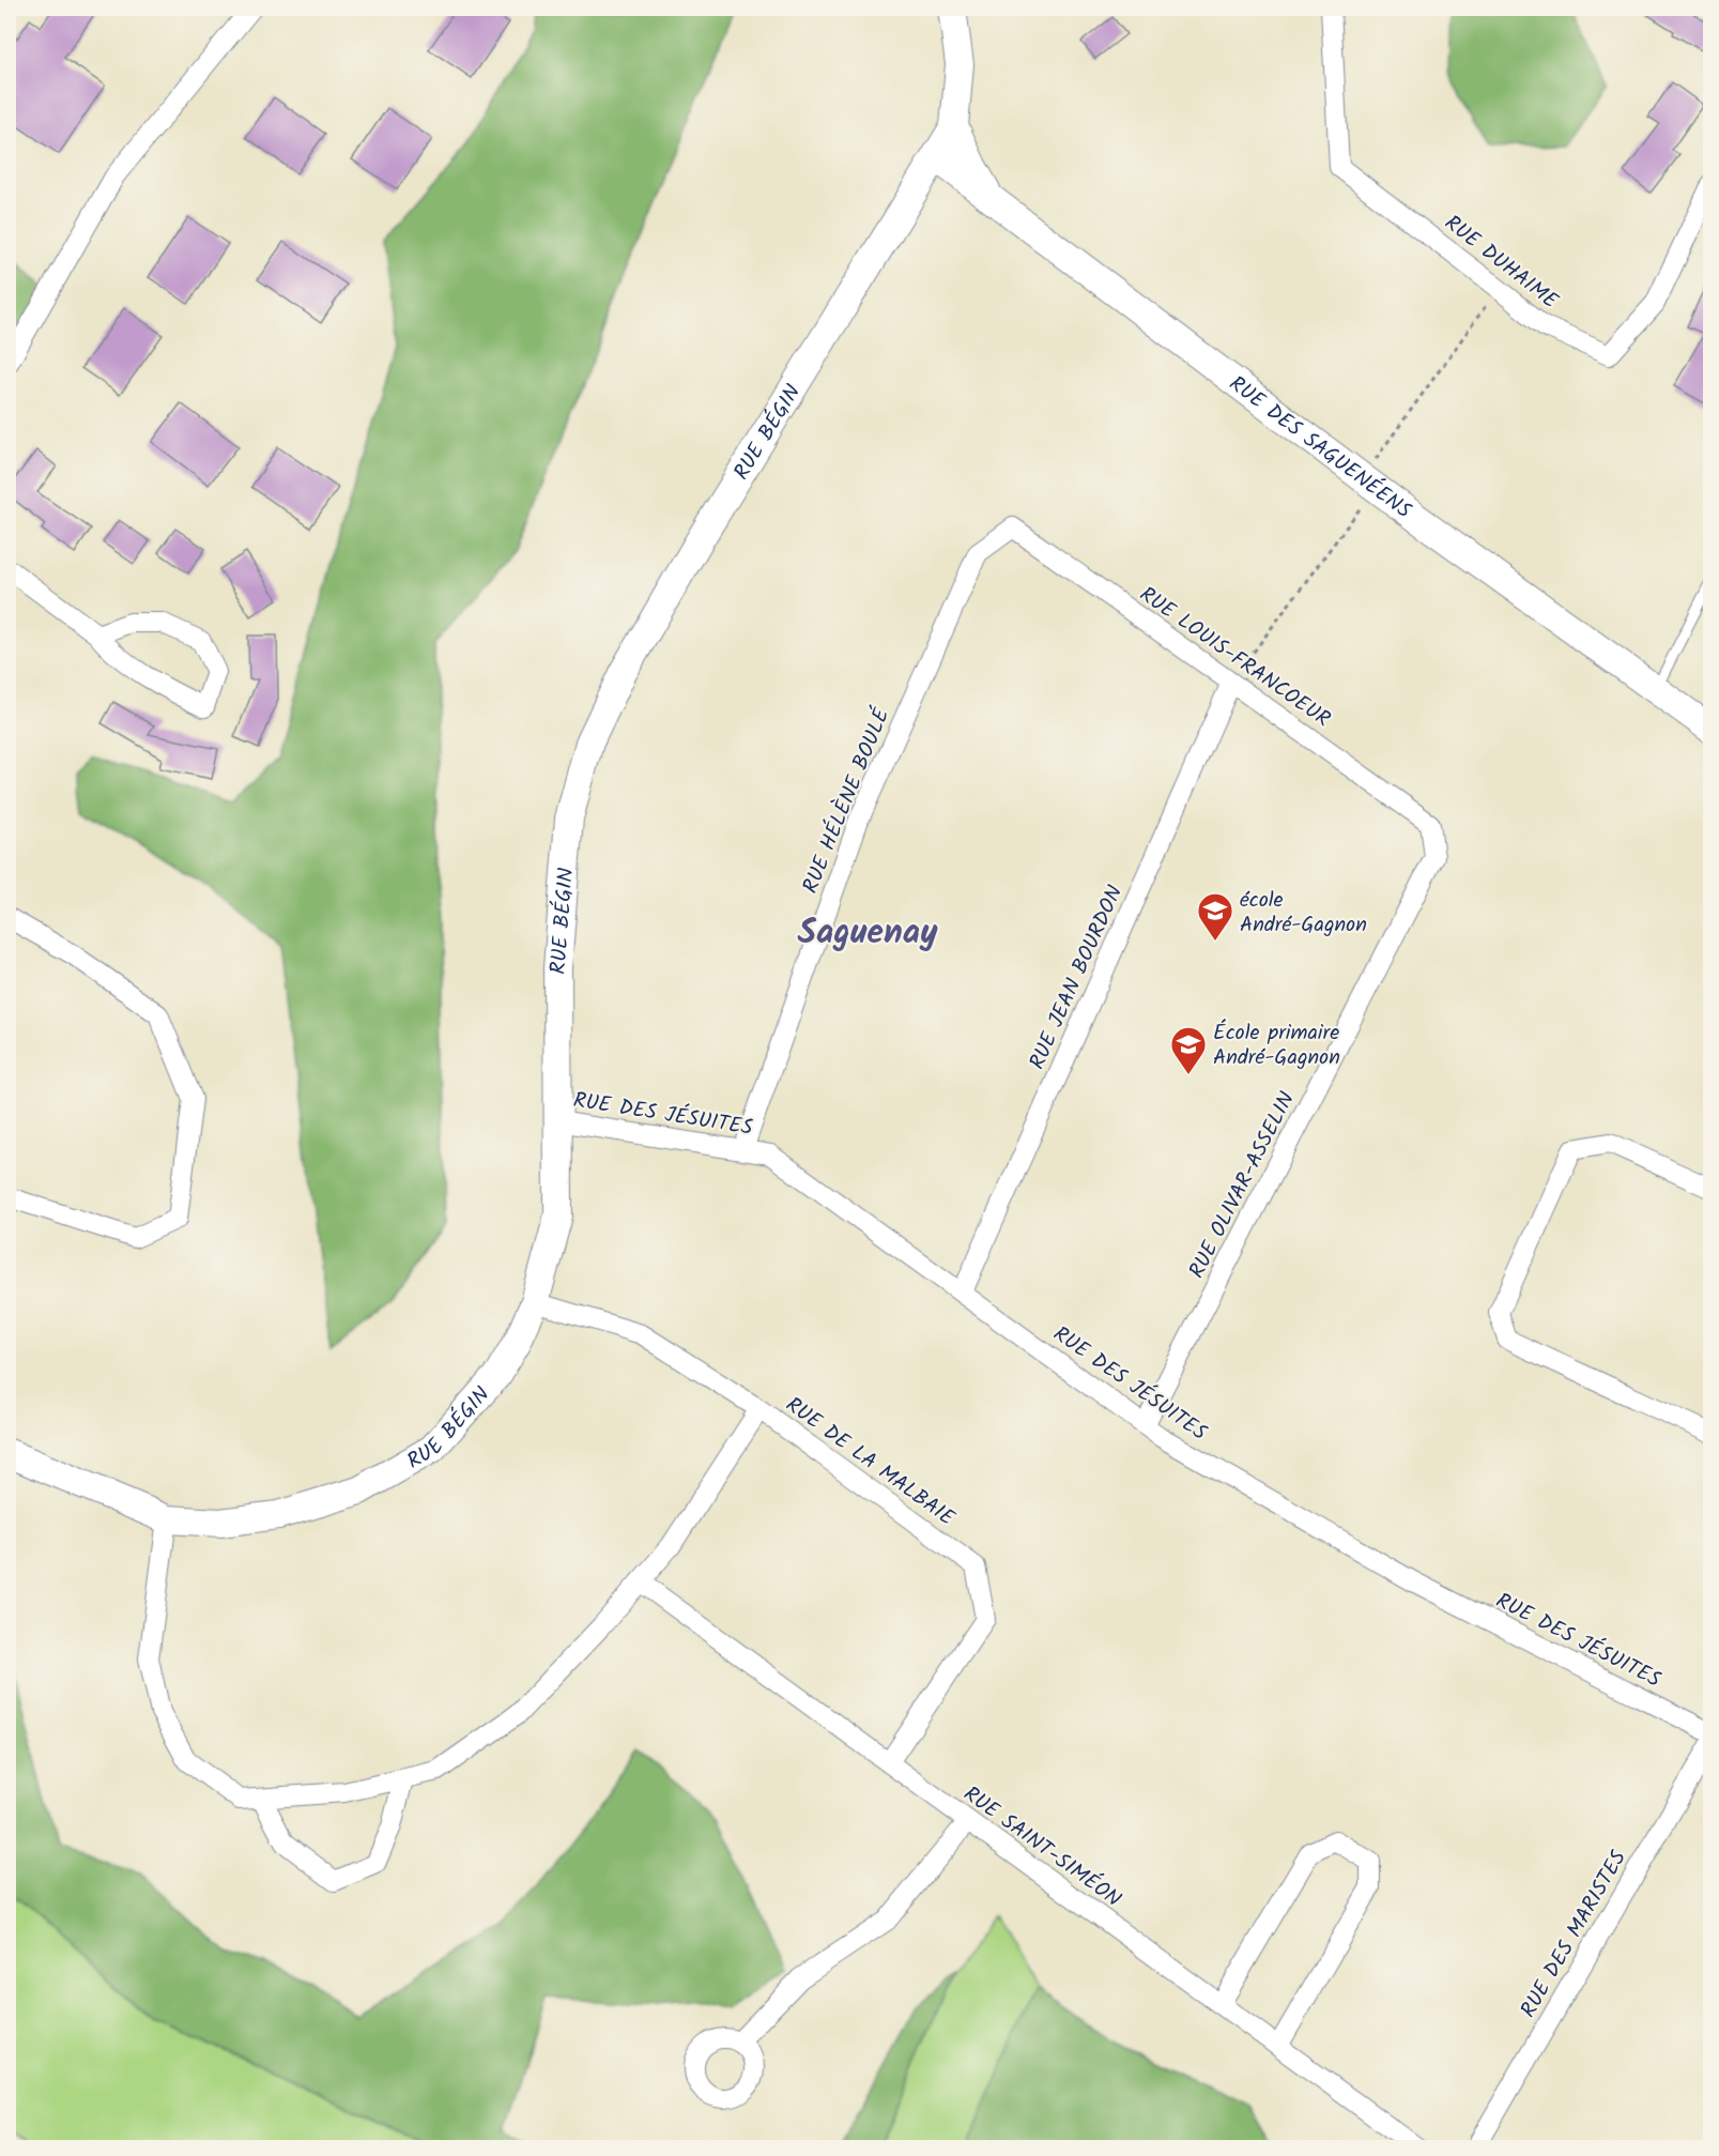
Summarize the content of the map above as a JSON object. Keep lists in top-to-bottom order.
{
  "streets": {
    "street": [
      "RUE DUHAIME",
      "RUE BÉGIN",
      "RUE DES SAGUENÉENS",
      "RUE LOUIS-FRANCOEUR",
      "RUE HÉLÈNE BOULÉ",
      "RUE JEAN BOURDON",
      "RUE DES JÉSUITES",
      "RUE OLIVAR-ASSELIN",
      "RUE DE LA MALBAIE",
      "RUE SAINT-SIMÉON",
      "RUE DES MARISTES"
    ]
  },
  "crossings": [
    ["RUE BÉGIN", "RUE DES SAGUENÉENS"],
    ["RUE BÉGIN", "RUE DES JÉSUITES"],
    ["RUE BÉGIN", "RUE DE LA MALBAIE"],
    ["RUE LOUIS-FRANCOEUR", "RUE HÉLÈNE BOULÉ"],
    ["RUE LOUIS-FRANCOEUR", "RUE JEAN BOURDON"],
    ["RUE LOUIS-FRANCOEUR", "RUE OLIVAR-ASSELIN"],
    ["RUE HÉLÈNE BOULÉ", "RUE DES JÉSUITES"],
    ["RUE JEAN BOURDON", "RUE DES JÉSUITES"],
    ["RUE DES JÉSUITES", "RUE OLIVAR-ASSELIN"],
    ["RUE DE LA MALBAIE", "RUE SAINT-SIMÉON"]
  ],
  "districts": ["Saguenay"],
  "places": {
    "school or university": ["école André-Gagnon", "École primaire André-Gagnon"]
  }
}
